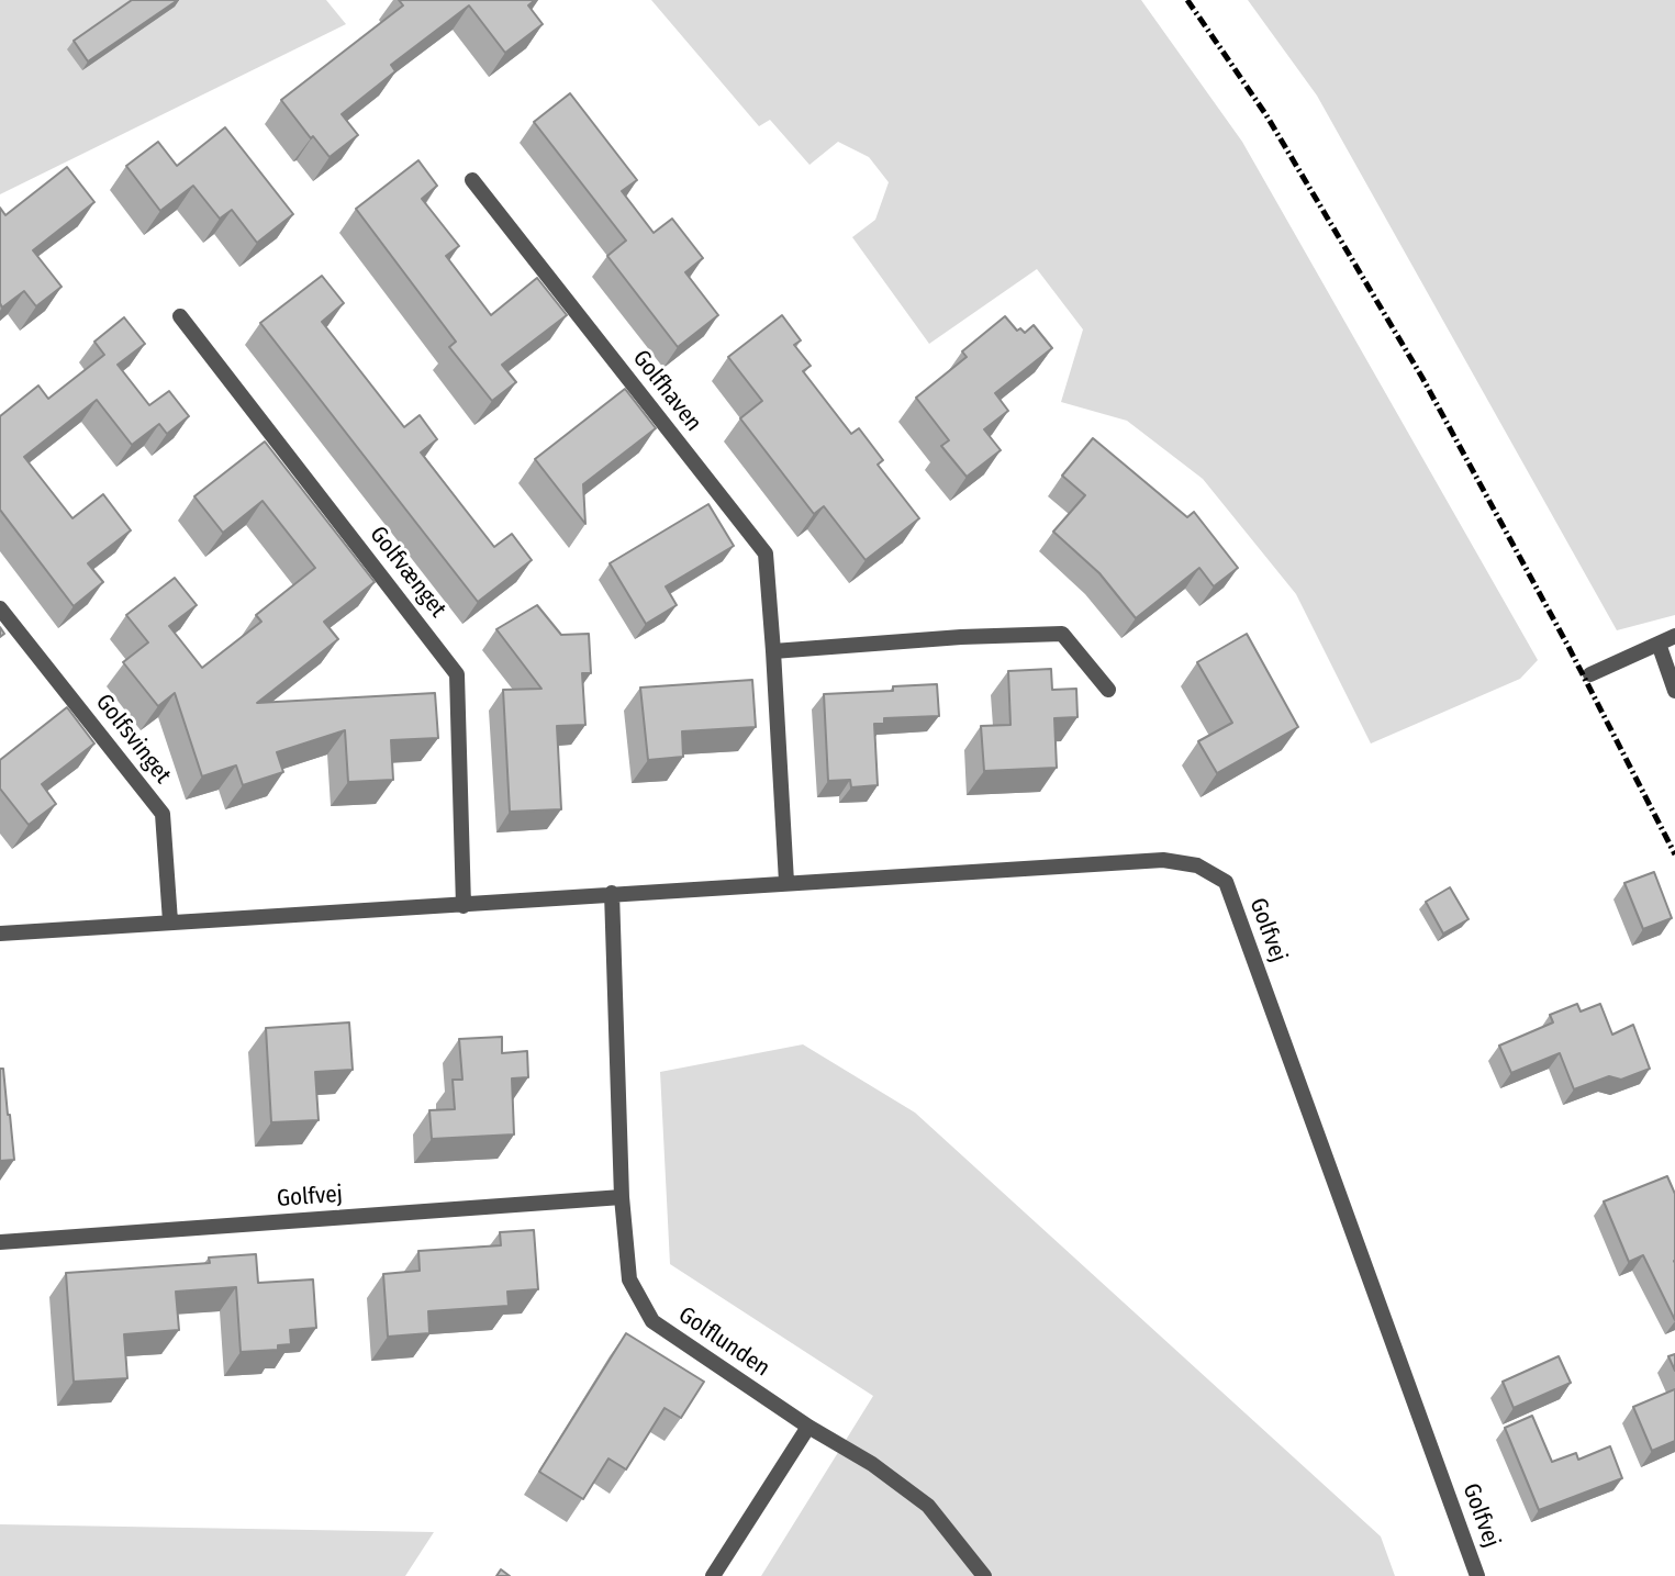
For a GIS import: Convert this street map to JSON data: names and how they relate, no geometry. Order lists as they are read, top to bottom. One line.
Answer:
{"streets":{"street":["Golfhaven","Golfvænget","Golfsvinget","Golfvej","Golflunden"]},"crossings":[["Golfhaven","Golfvej"],["Golfvænget","Golfvej"],["Golfsvinget","Golfvej"],["Golfvej","Golflunden"]]}
